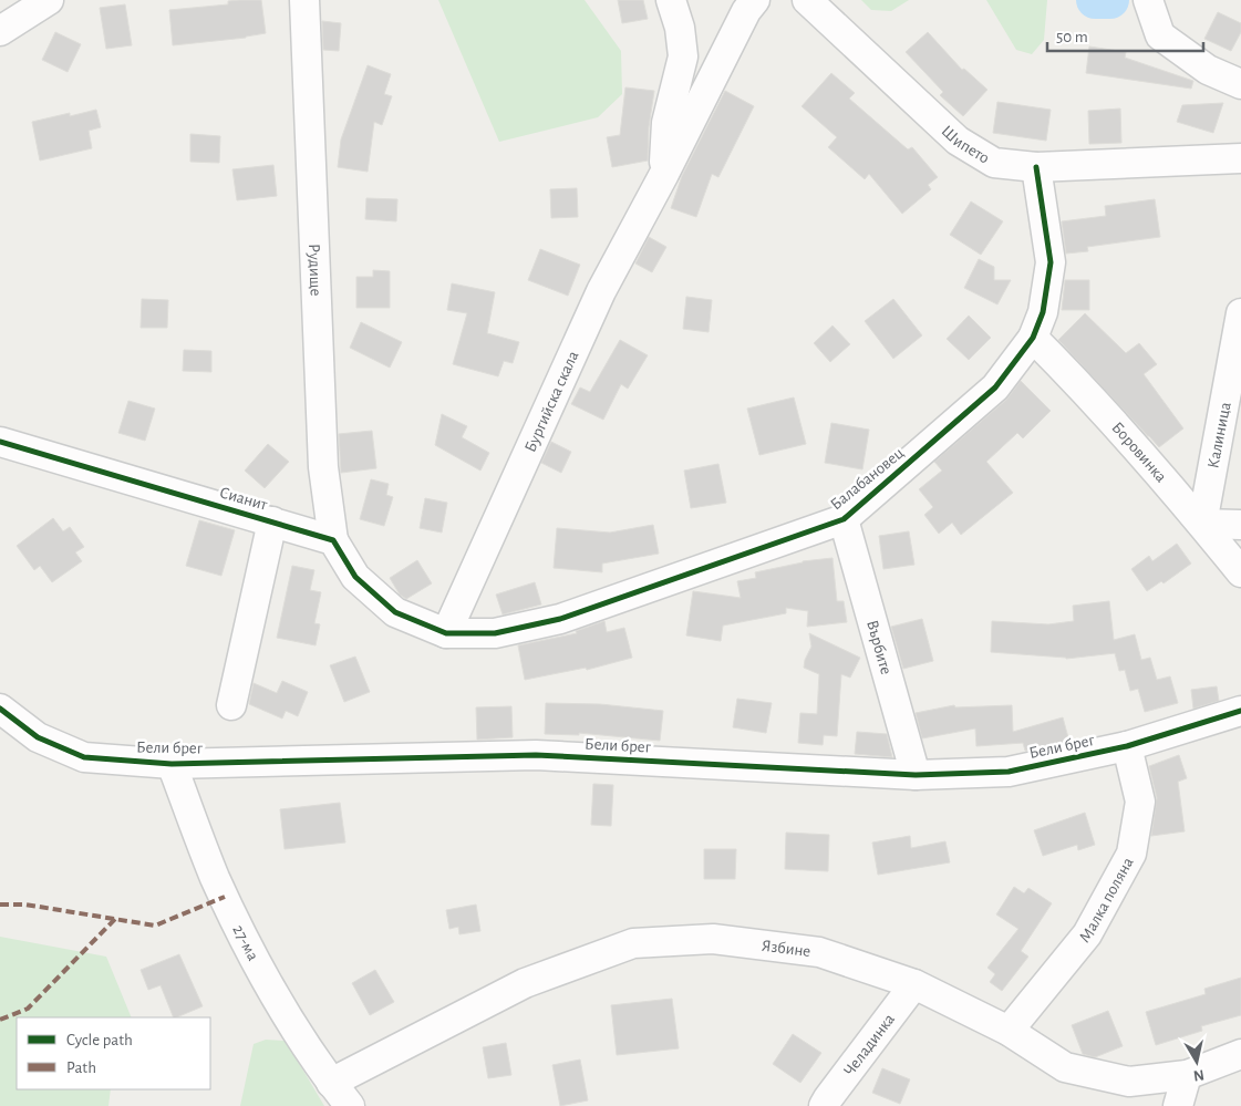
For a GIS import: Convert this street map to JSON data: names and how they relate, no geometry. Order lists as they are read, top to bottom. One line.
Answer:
{"streets":{"street":["Шипето","Рудище","Бургийска скала","Калиница","Боровинка","Балабановец","Сианит","Върбите","Бели брег","Малка поляна","27-ма","Язбине","Челадинка"]},"crossings":[["Шипето","Балабановец"],["Рудище","Сианит"],["Бургийска скала","Балабановец"],["Калиница","Боровинка"],["Боровинка","Балабановец"],["Балабановец","Върбите"],["Върбите","Бели брег"],["Бели брег","Малка поляна"],["Бели брег","27-ма"],["Малка поляна","Язбине"],["27-ма","Язбине"],["Язбине","Челадинка"]],"legend":["Cycle path","Path"],"scale_bar":"50 m","north":"bottom"}
